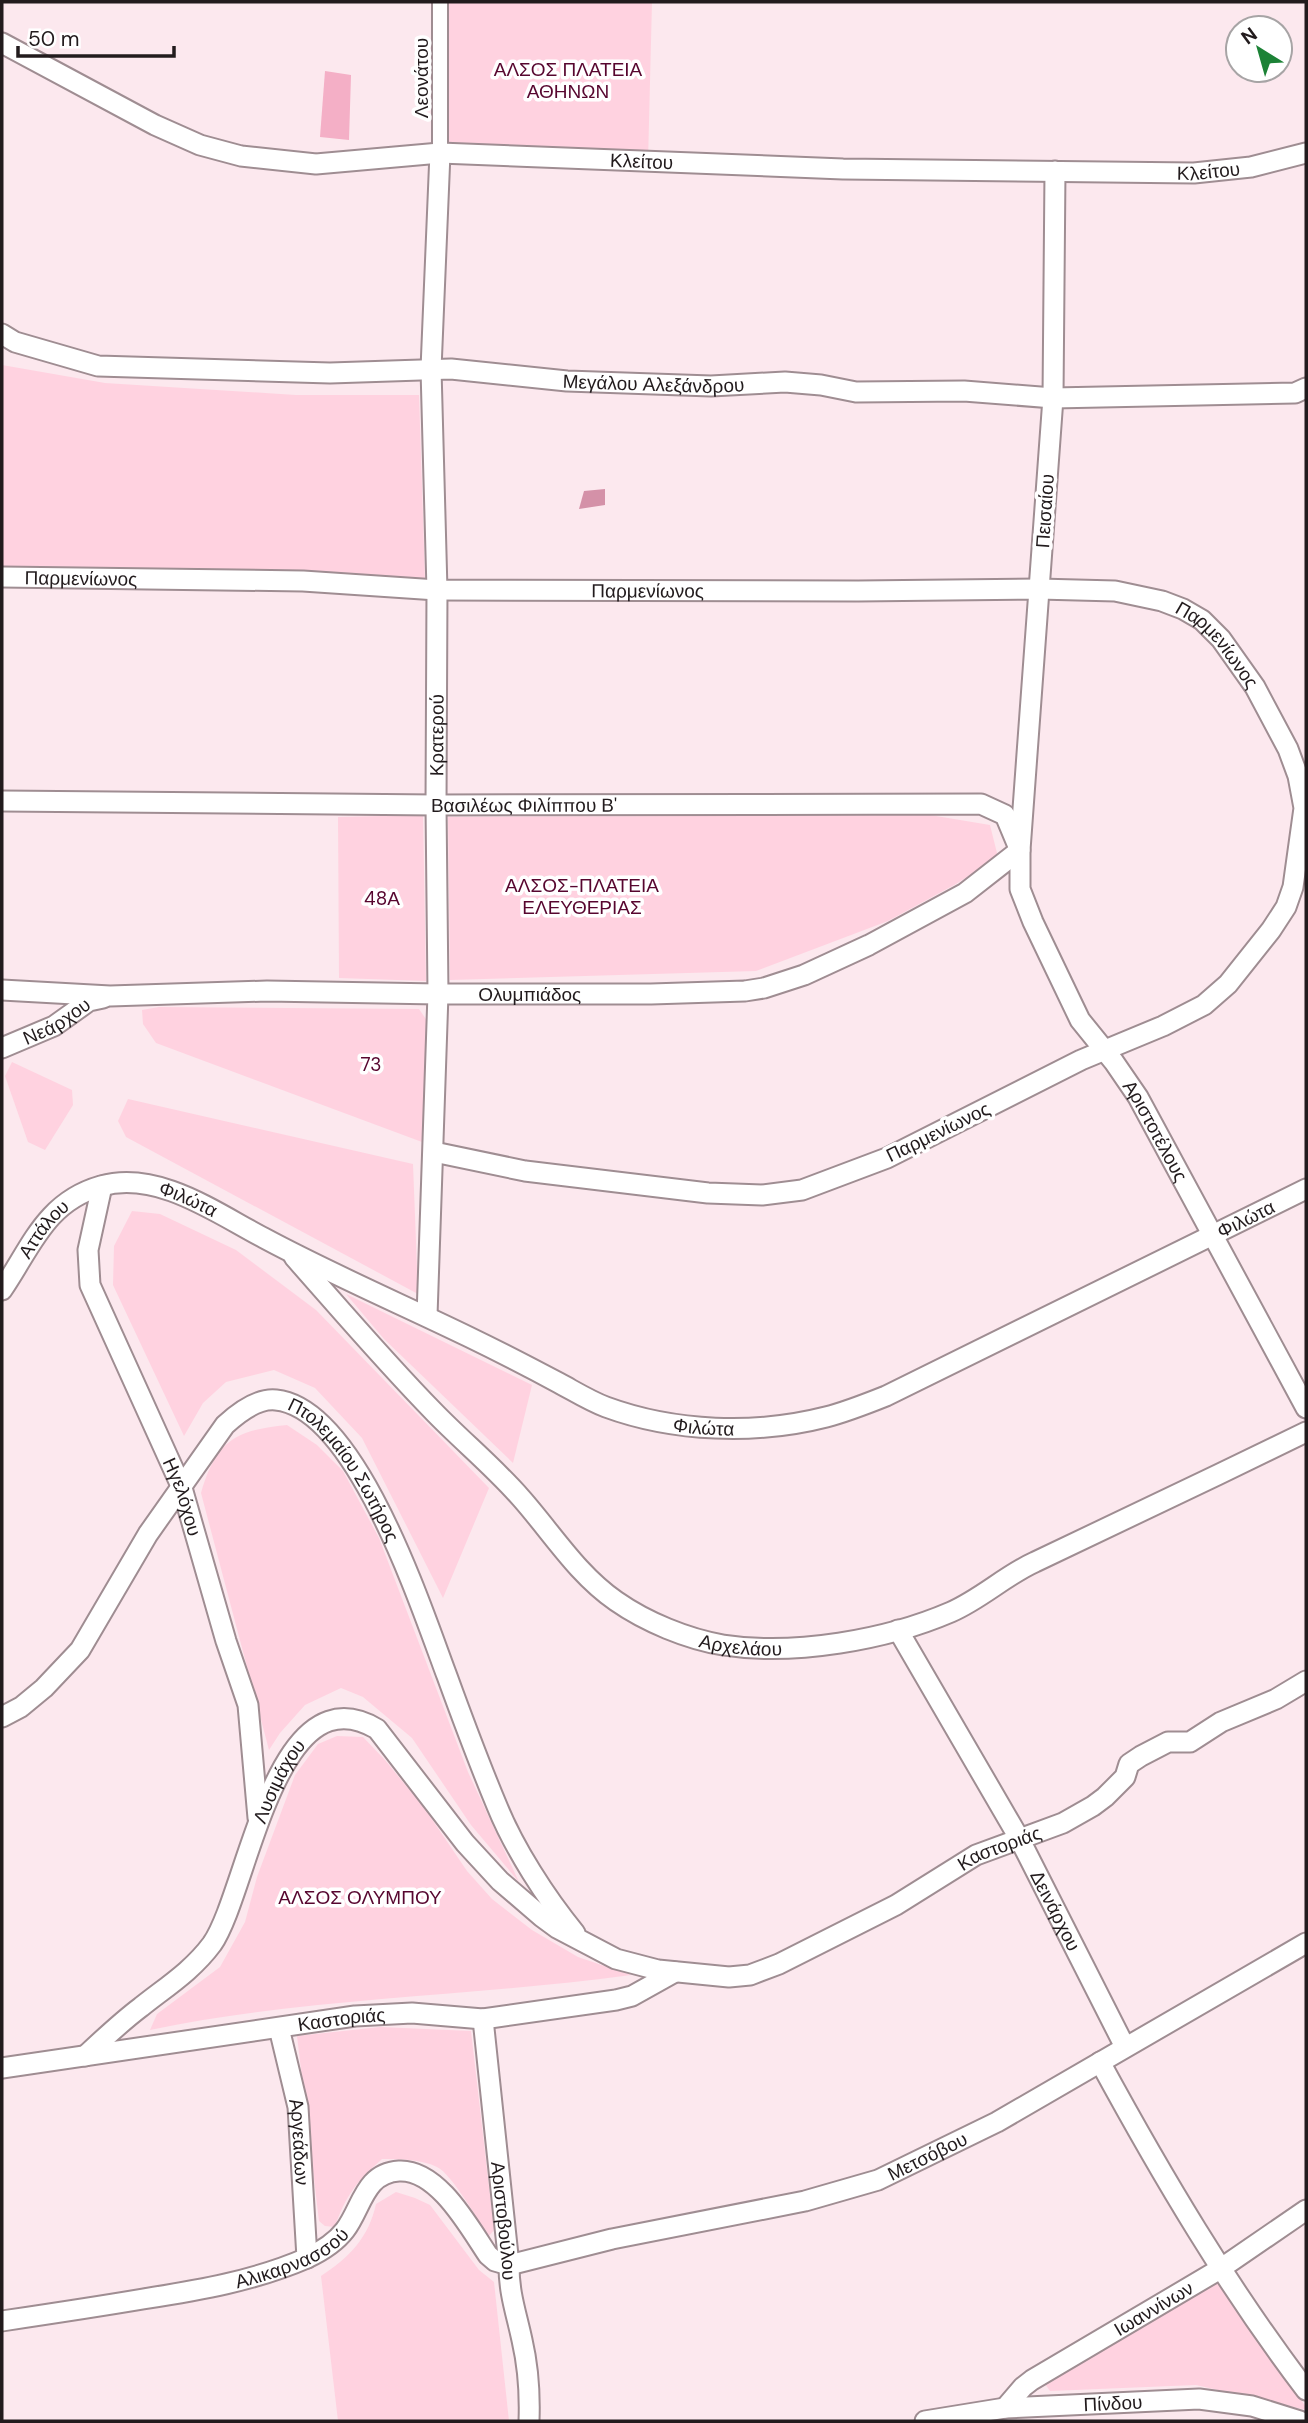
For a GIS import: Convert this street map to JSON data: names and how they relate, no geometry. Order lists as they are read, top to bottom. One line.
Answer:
{"streets":{"street":["Λεονάτου","Κλείτου","Μεγάλου Αλεξάνδρου","Πεισαίου","Παρμενίωνος","Κρατερού","Βασιλέως Φιλίππου Β'","Ολυμπιάδος","Νεάρχου","Αριστοτέλους","Φιλώτα","Αττάλου","Πτολεμαίου Σωτήρος","Ηγελόχου","Αρχελάου","Λυσιμάχου","Καστοριάς","Δεινάρχου","Αργεάδων","Μετσόβου","Αριστοβούλου","Αλικαρνασσού","Ιωαννίνων","Πίνδου"]},"crossings":[["Λεονάτου","Κλείτου"],["Λεονάτου","Κρατερού"],["Κλείτου","Πεισαίου"],["Κλείτου","Κρατερού"],["Μεγάλου Αλεξάνδρου","Πεισαίου"],["Μεγάλου Αλεξάνδρου","Κρατερού"],["Πεισαίου","Παρμενίωνος"],["Πεισαίου","Βασιλέως Φιλίππου Β'"],["Πεισαίου","Ολυμπιάδος"],["Πεισαίου","Αριστοτέλους"],["Παρμενίωνος","Κρατερού"],["Παρμενίωνος","Αριστοτέλους"],["Κρατερού","Βασιλέως Φιλίππου Β'"],["Κρατερού","Ολυμπιάδος"],["Κρατερού","Φιλώτα"],["Βασιλέως Φιλίππου Β'","Ολυμπιάδος"],["Βασιλέως Φιλίππου Β'","Αριστοτέλους"],["Ολυμπιάδος","Νεάρχου"],["Ολυμπιάδος","Αριστοτέλους"],["Αριστοτέλους","Φιλώτα"],["Φιλώτα","Αττάλου"],["Φιλώτα","Ηγελόχου"],["Φιλώτα","Αρχελάου"],["Αττάλου","Ηγελόχου"],["Πτολεμαίου Σωτήρος","Ηγελόχου"],["Πτολεμαίου Σωτήρος","Λυσιμάχου"],["Πτολεμαίου Σωτήρος","Καστοριάς"],["Ηγελόχου","Λυσιμάχου"],["Αρχελάου","Δεινάρχου"],["Λυσιμάχου","Καστοριάς"],["Καστοριάς","Δεινάρχου"],["Καστοριάς","Αργεάδων"],["Καστοριάς","Αριστοβούλου"],["Δεινάρχου","Μετσόβου"],["Αργεάδων","Αλικαρνασσού"],["Μετσόβου","Αριστοβούλου"],["Μετσόβου","Αλικαρνασσού"],["Αριστοβούλου","Αλικαρνασσού"],["Ιωαννίνων","Πίνδου"]],"parks":["ΑΛΣΟΣ ΠΛΑΤΕΙΑ ΑΘΗΝΩΝ","ΑΛΣΟΣ-ΠΛΑΤΕΙΑ ΕΛΕΥΘΕΡΙΑΣ","48Α","73","ΑΛΣΟΣ ΟΛΥΜΠΟΥ"],"scale_bar":"50 m","north":"top left"}
